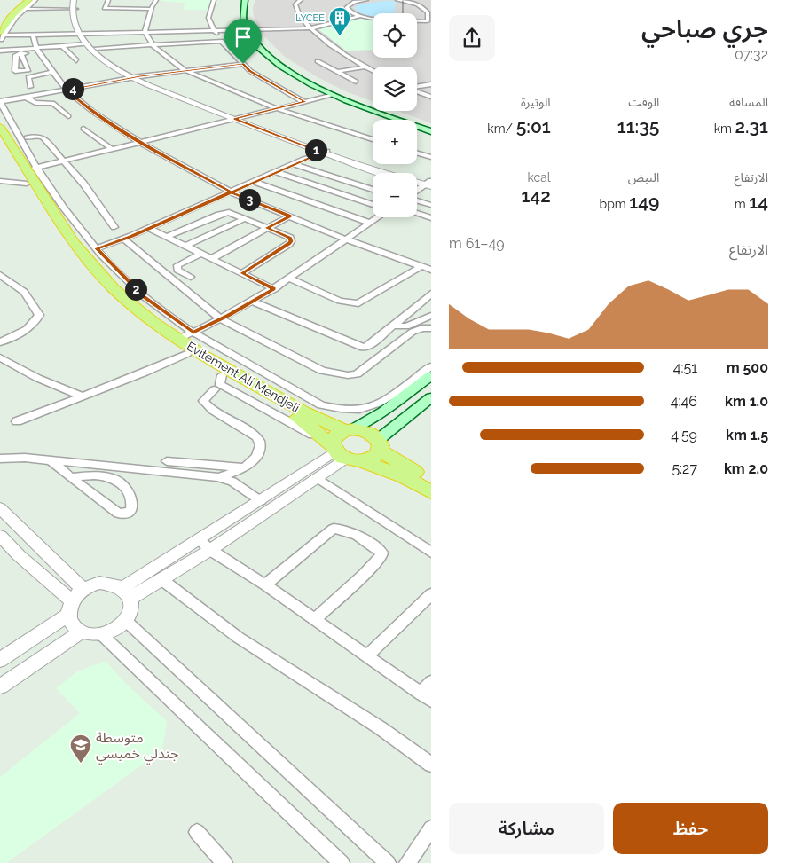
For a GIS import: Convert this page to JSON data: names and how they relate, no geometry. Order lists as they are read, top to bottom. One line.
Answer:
{"streets":{"highway":["Evitement Ali Mendjeli"]},"places":{"building":["LYCEE"],"school or university":["متوسطة جندلي خميسي"]},"page":{"heading":["جري صباحي","07:32"],"map_buttons":["+","−"],"stats":[["المسافة","2.31 km"],["الوقت","11:35"],["الوتيرة","5:01 /km"],["الارتفاع","14 m"],["النبض","149 bpm"],["kcal","142"]],"pins":["4","1","3","2"],"chart":["الارتفاع","49–61 m"],"list":[{"name":"500 m","note":"4:51"},{"name":"1.0 km","note":"4:46"},{"name":"1.5 km","note":"4:59"},{"name":"2.0 km","note":"5:27"}],"buttons":["حفظ","مشاركة"]}}
